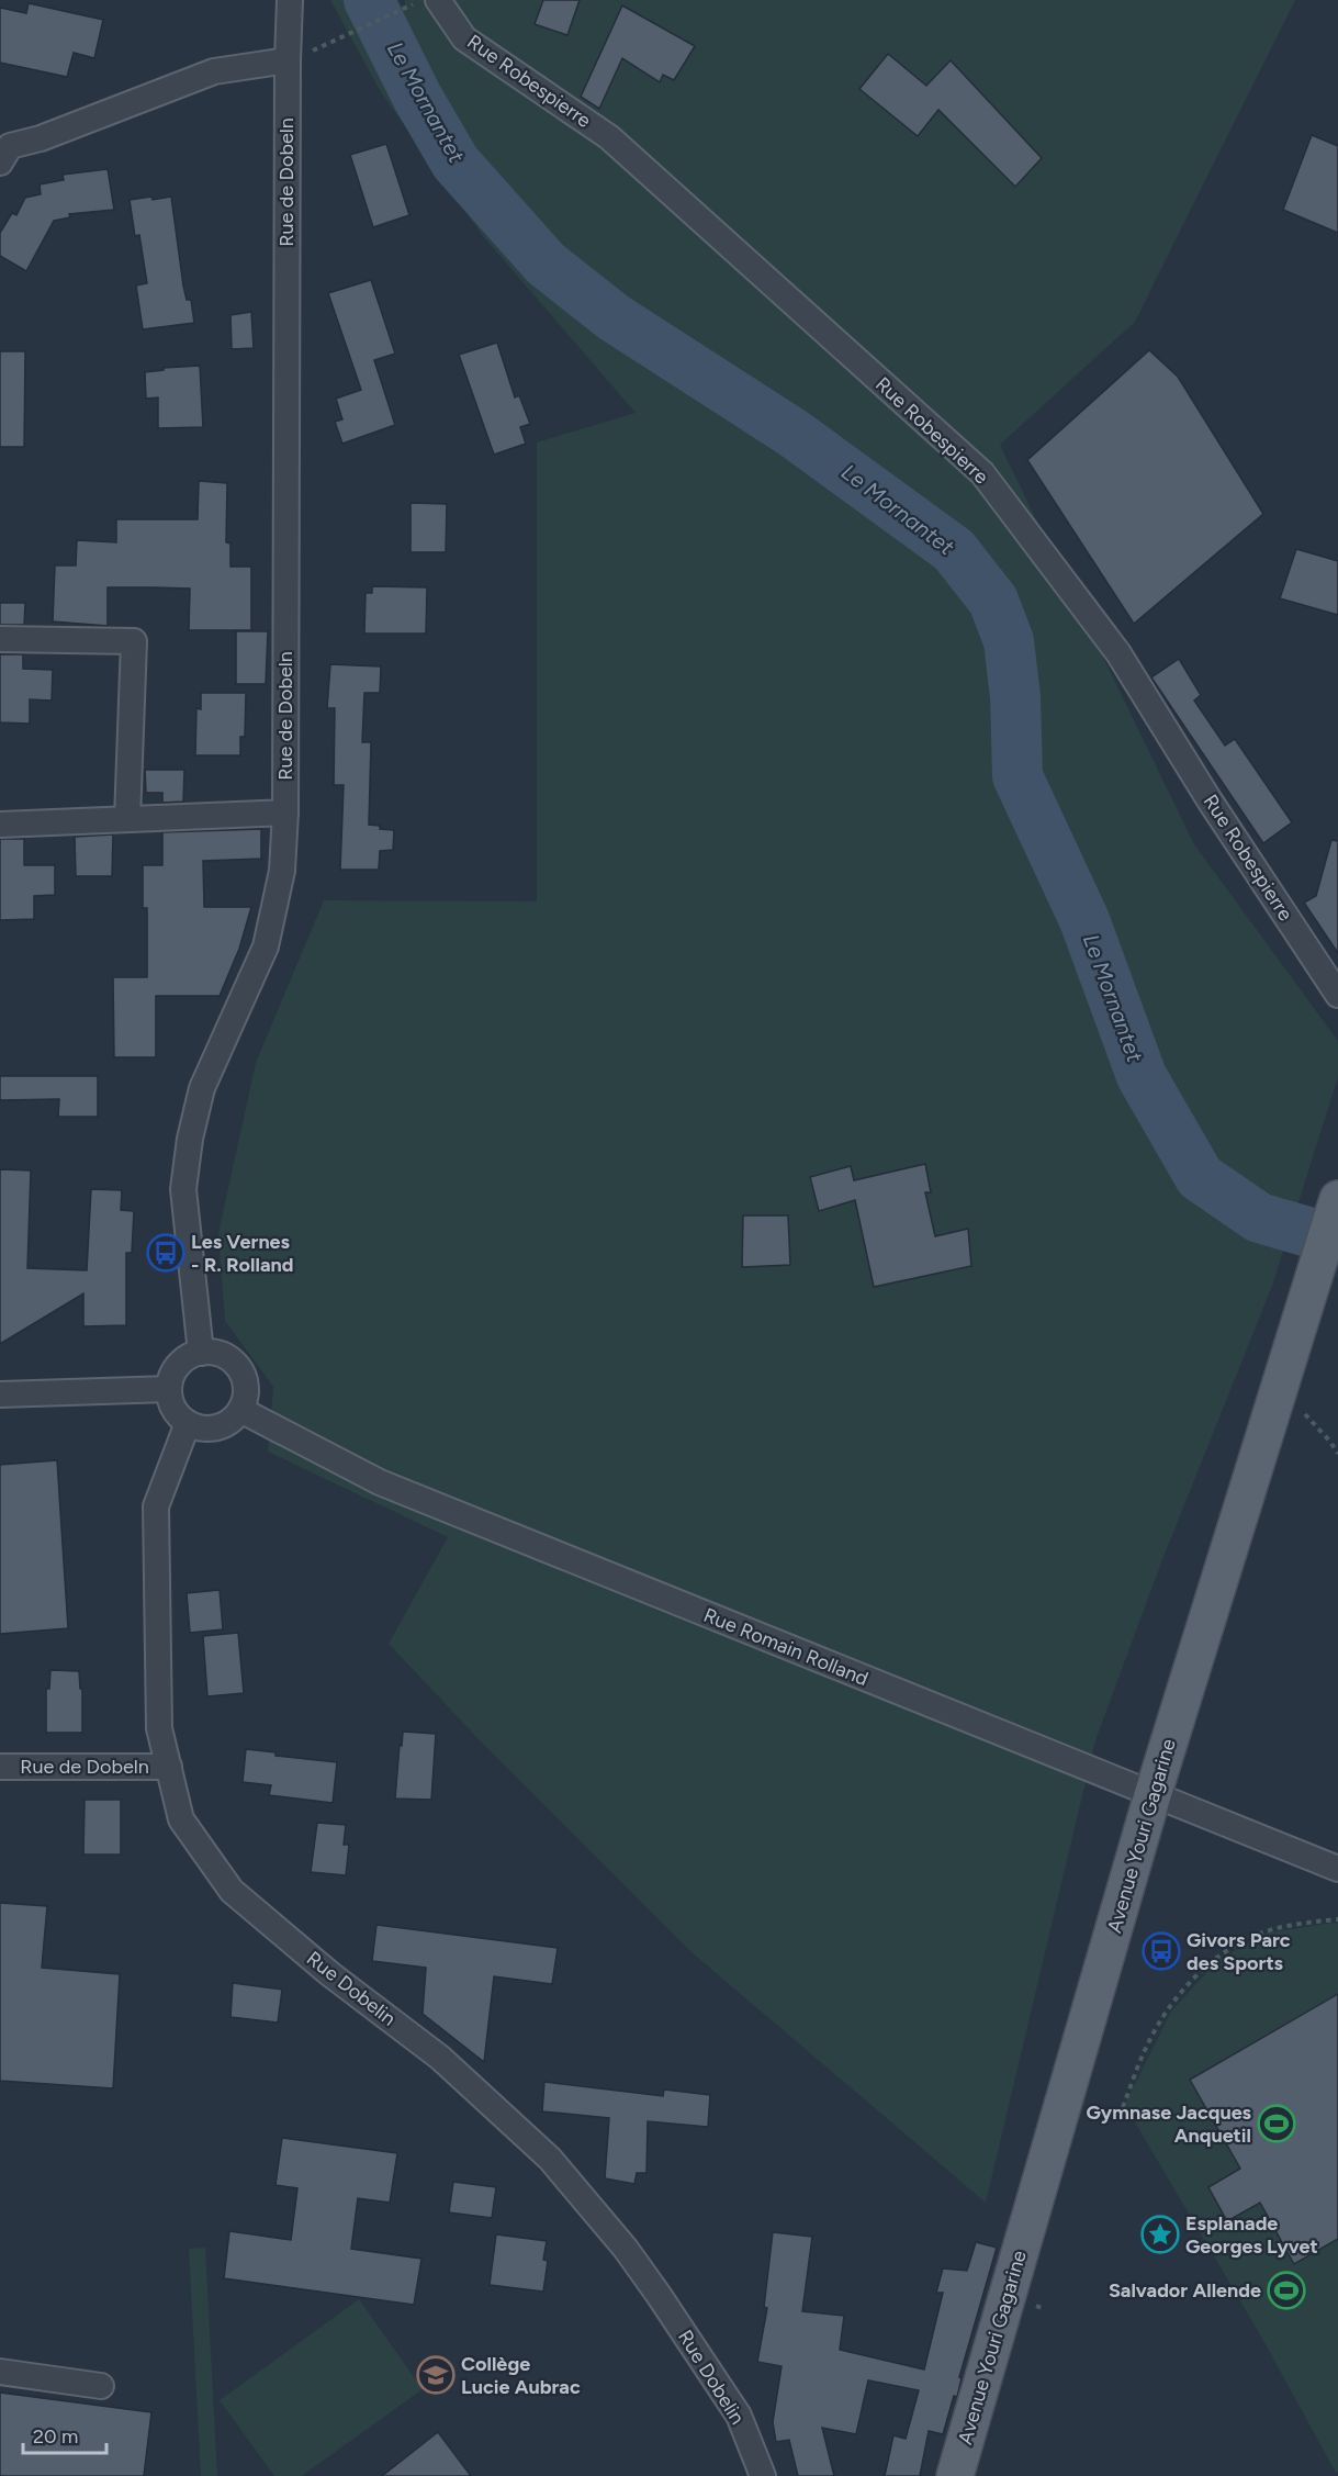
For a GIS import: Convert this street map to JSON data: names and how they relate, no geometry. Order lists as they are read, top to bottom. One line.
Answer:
{"streets":{"main road":["Avenue Youri Gagarine"],"street":["Rue Robespierre","Rue de Dobeln","Rue Romain Rolland","Rue Dobelin"]},"crossings":[["Rue de Dobeln","Rue Romain Rolland"],["Rue de Dobeln","Rue Dobelin"],["Rue Romain Rolland","Avenue Youri Gagarine"],["Rue Romain Rolland","Rue Dobelin"]],"water":["Le Mornantet"],"places":{"bus stop":["Les Vernes - R. Rolland","Givors Parc des Sports"],"sports":["Gymnase Jacques Anquetil","Salvador Allende"],"place":["Esplanade Georges Lyvet"],"school or university":["Collège Lucie Aubrac"]},"scale_bar":"20 m"}
